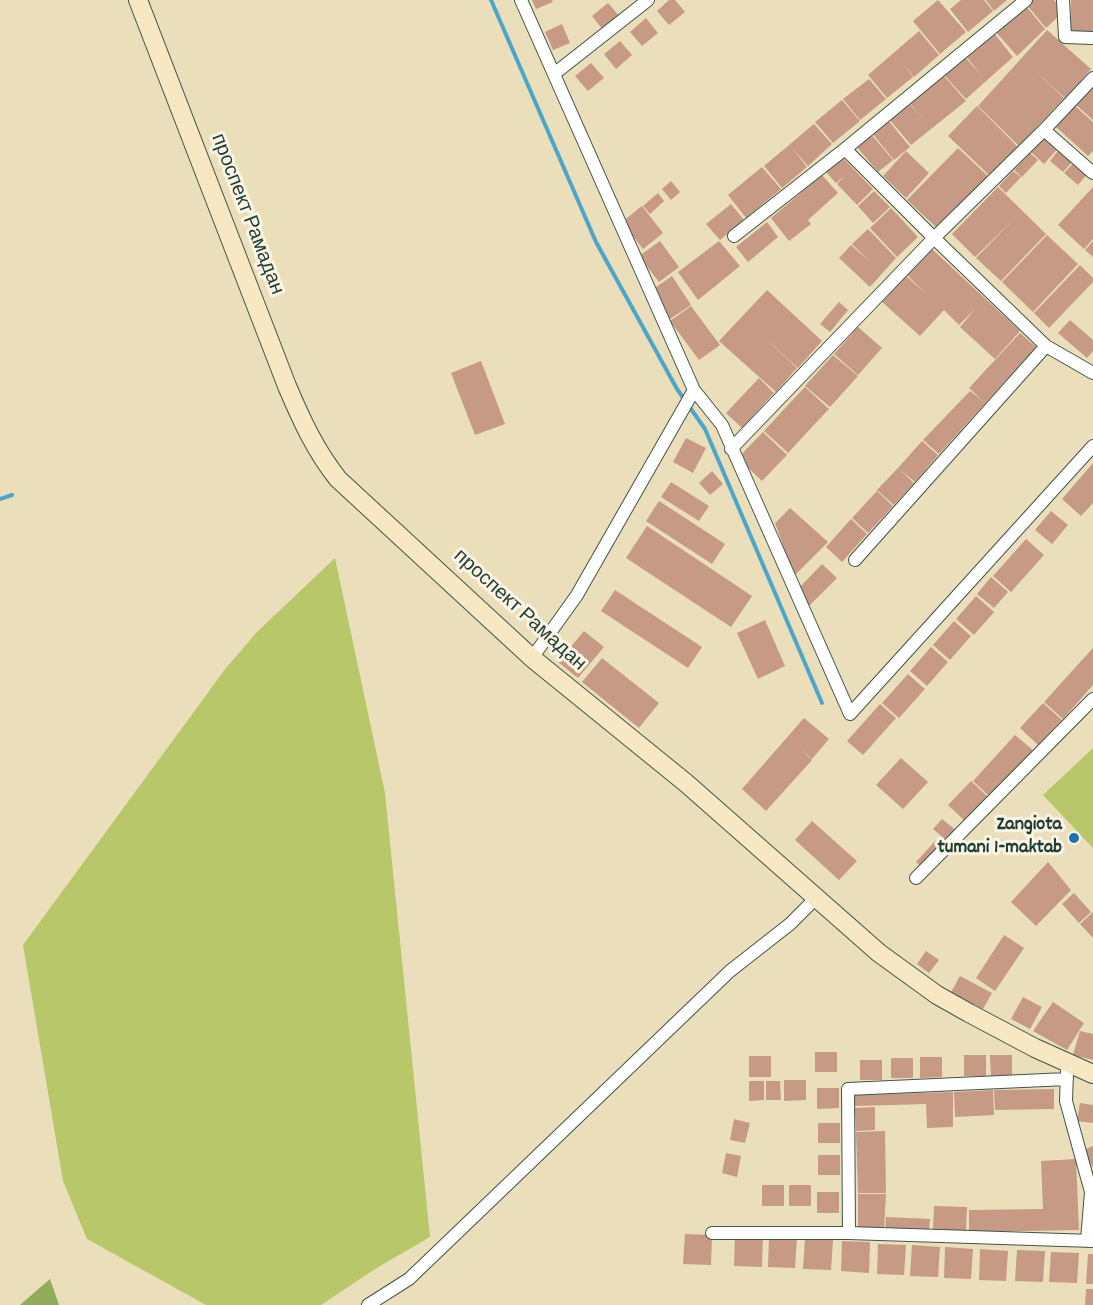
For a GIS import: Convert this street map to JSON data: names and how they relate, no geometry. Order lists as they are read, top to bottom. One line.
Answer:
{"streets":{"main road":["проспект Рамадан"]},"places":["Zangiota tumani 1-maktab"]}
